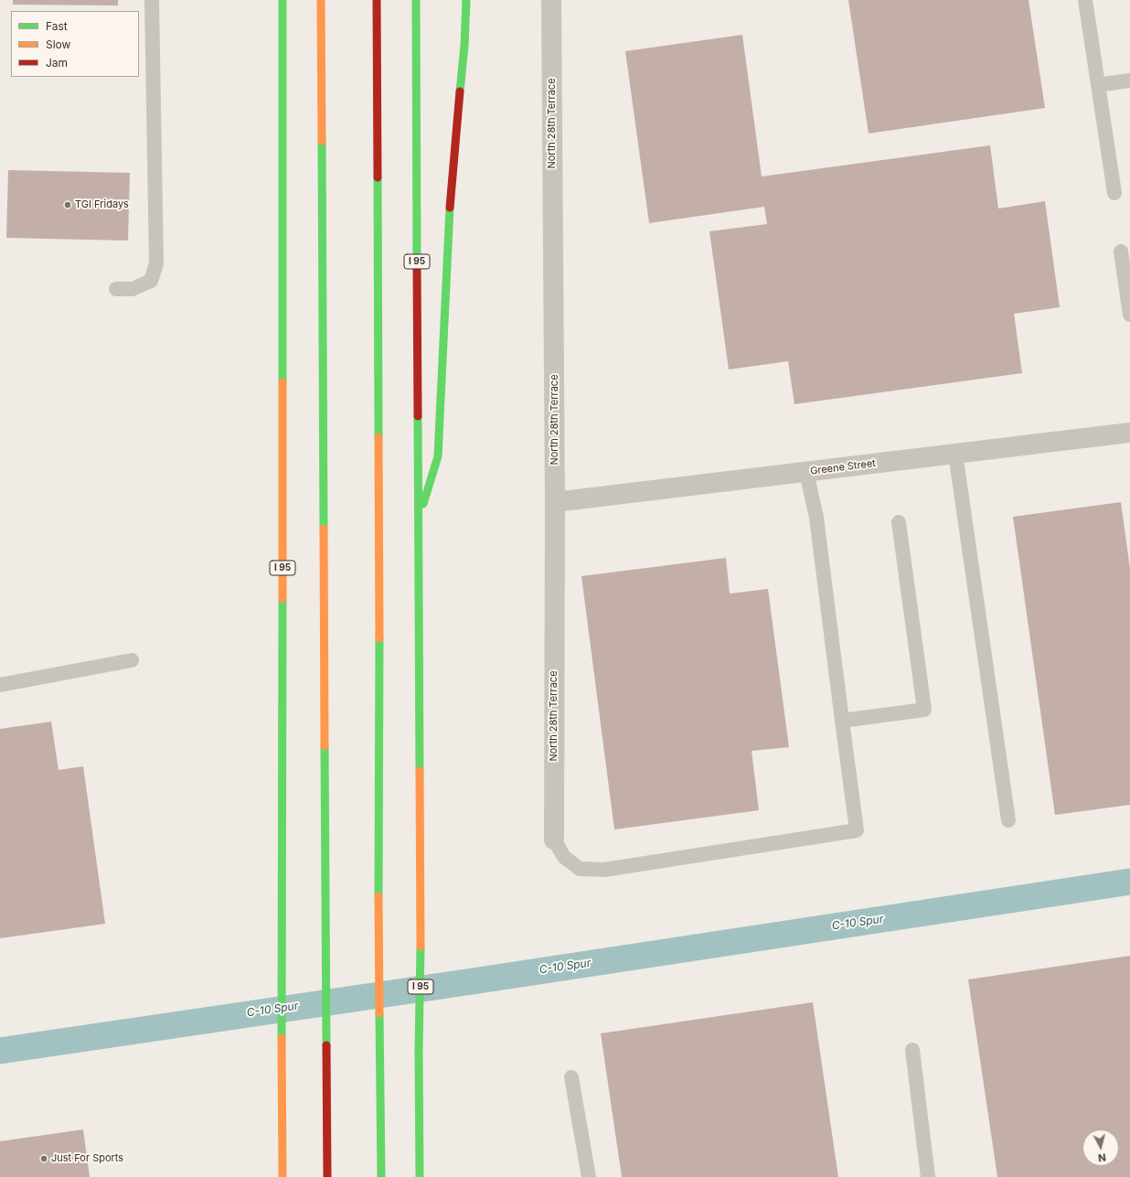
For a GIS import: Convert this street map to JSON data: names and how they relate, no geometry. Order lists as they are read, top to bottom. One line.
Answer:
{"streets":{"highway":["I 95"],"street":["North 28th Terrace","Greene Street"]},"crossings":[["North 28th Terrace","Greene Street"]],"water":["C-10 Spur"],"places":["TGI Fridays","Just For Sports"],"legend":["Fast","Slow","Jam"],"north":"bottom"}
